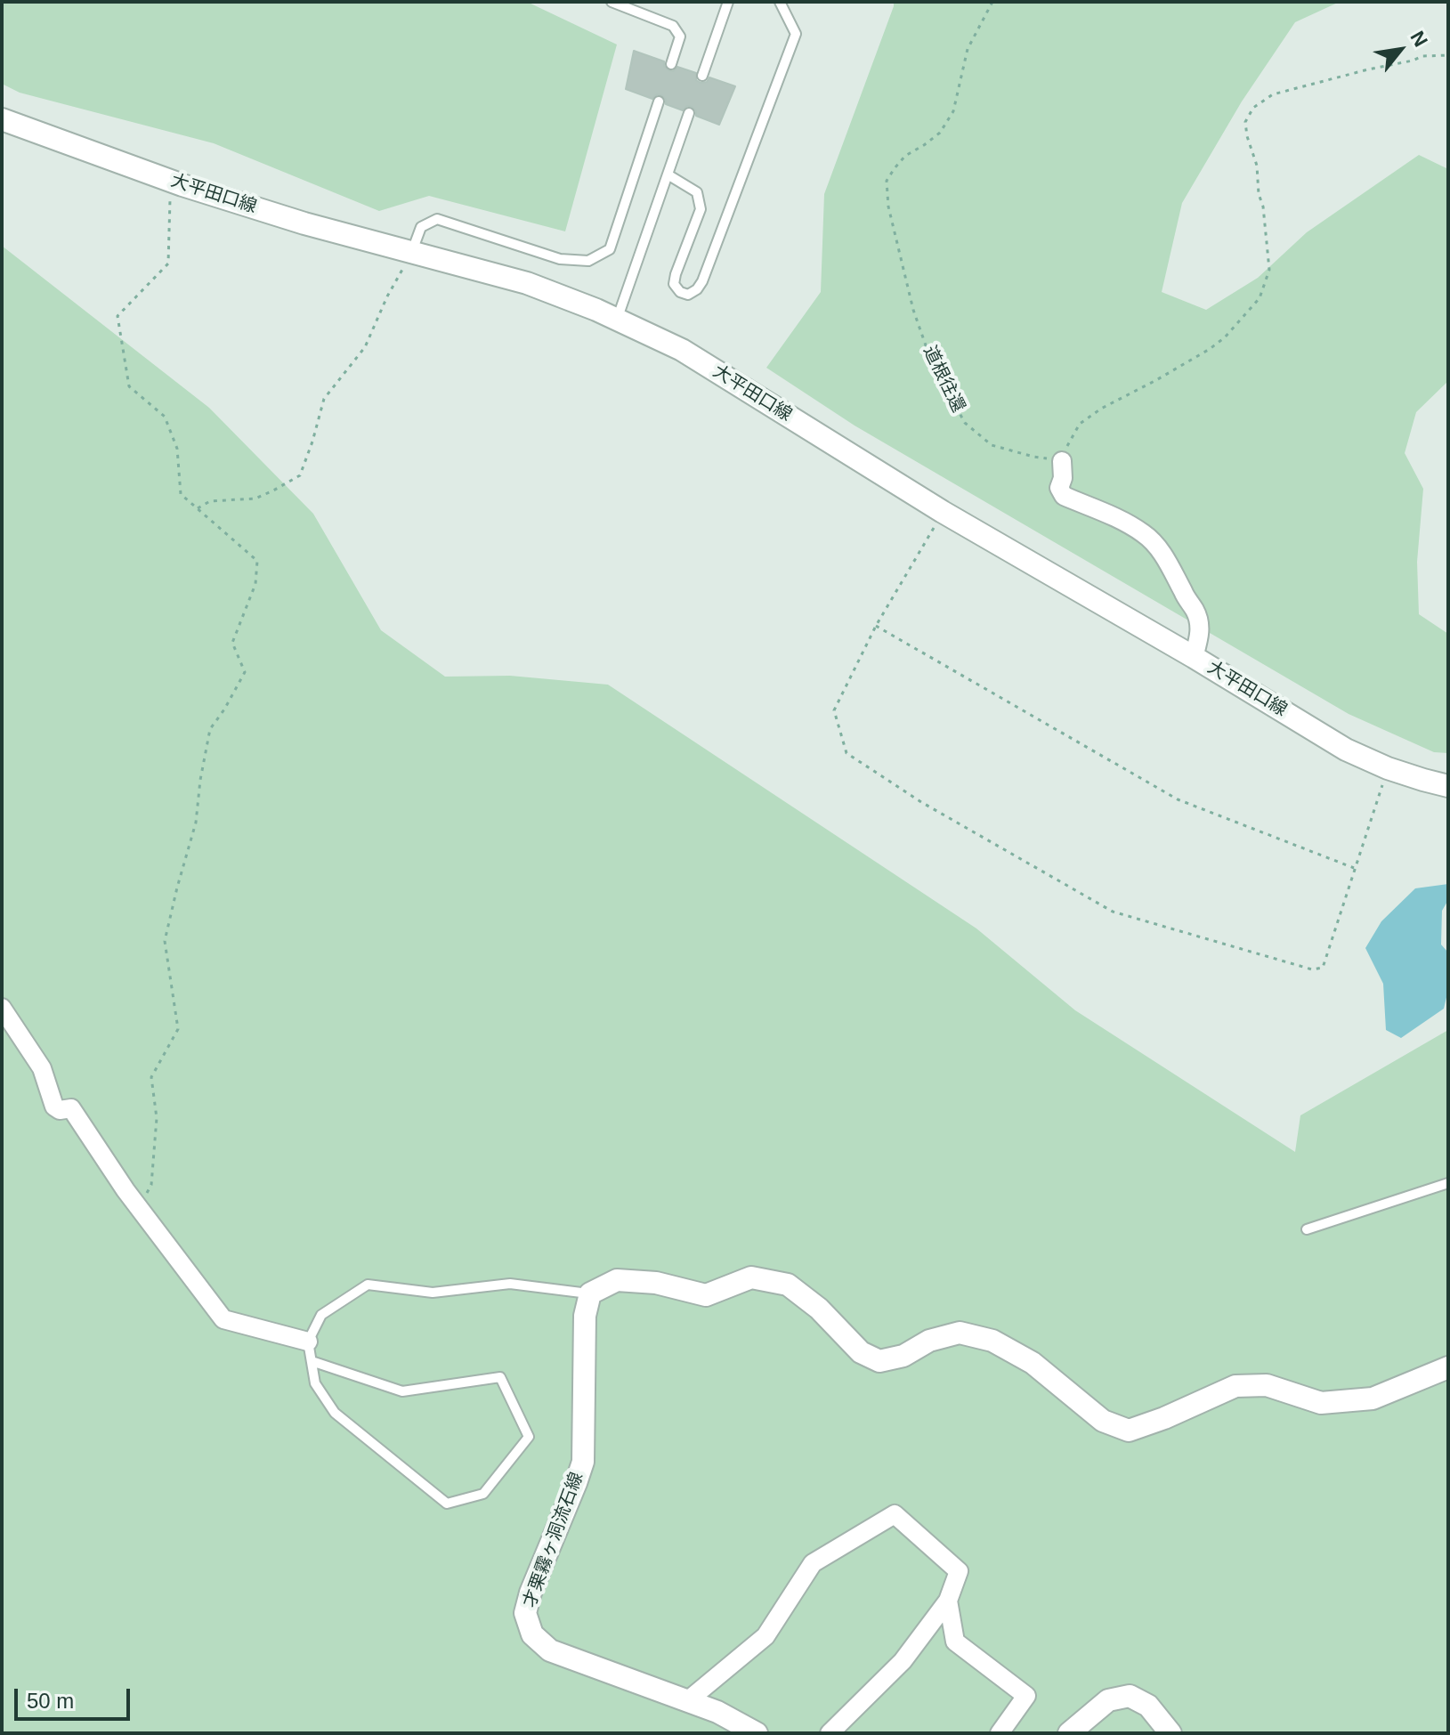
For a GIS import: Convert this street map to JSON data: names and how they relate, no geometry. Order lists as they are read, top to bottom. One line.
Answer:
{"streets":{"street":["大平田口線","才栗霧ヶ洞流石線"],"path":["道根往還"]},"scale_bar":"50 m","north":"top right"}
